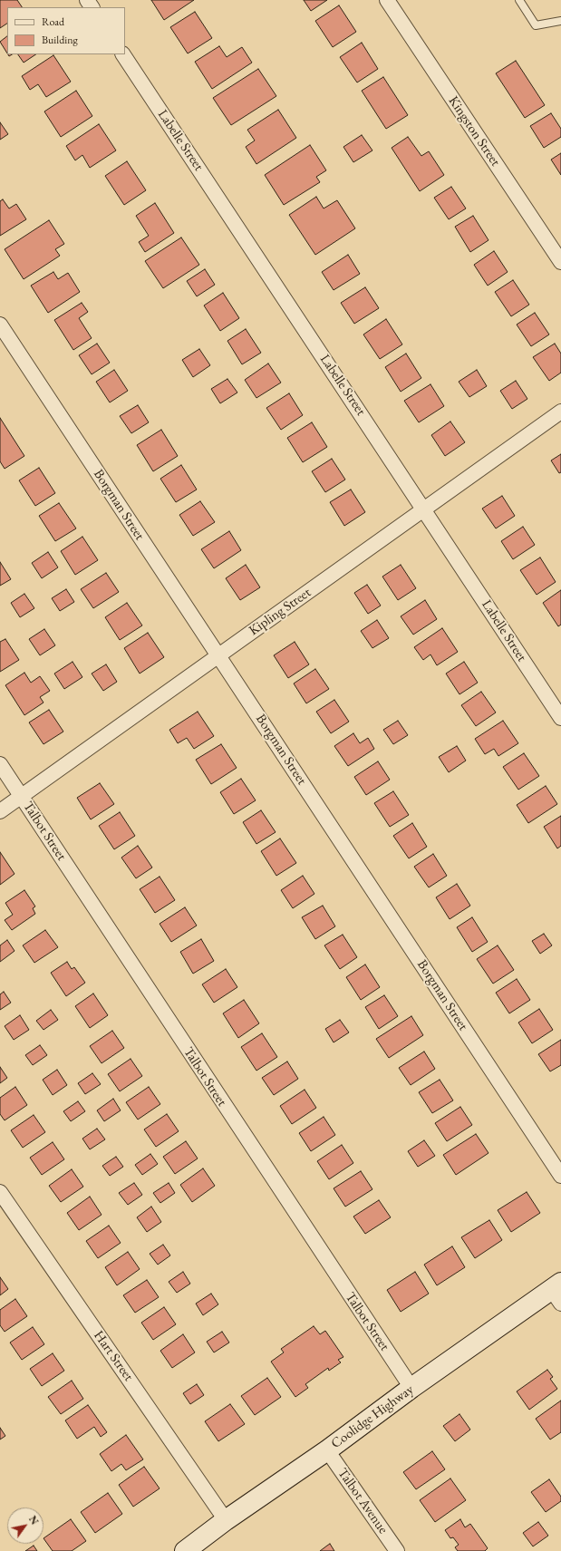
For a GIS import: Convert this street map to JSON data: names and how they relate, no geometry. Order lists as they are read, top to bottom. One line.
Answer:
{"streets":{"main road":["Coolidge Highway"],"street":["Kingston Street","Labelle Street","Borgman Street","Kipling Street","Talbot Street","Hart Street","Talbot Avenue"]},"crossings":[["Labelle Street","Kipling Street"],["Borgman Street","Kipling Street"],["Kipling Street","Talbot Street"],["Talbot Street","Coolidge Highway"],["Hart Street","Coolidge Highway"],["Coolidge Highway","Talbot Avenue"]],"legend":["Road","Building"],"north":"top right"}
